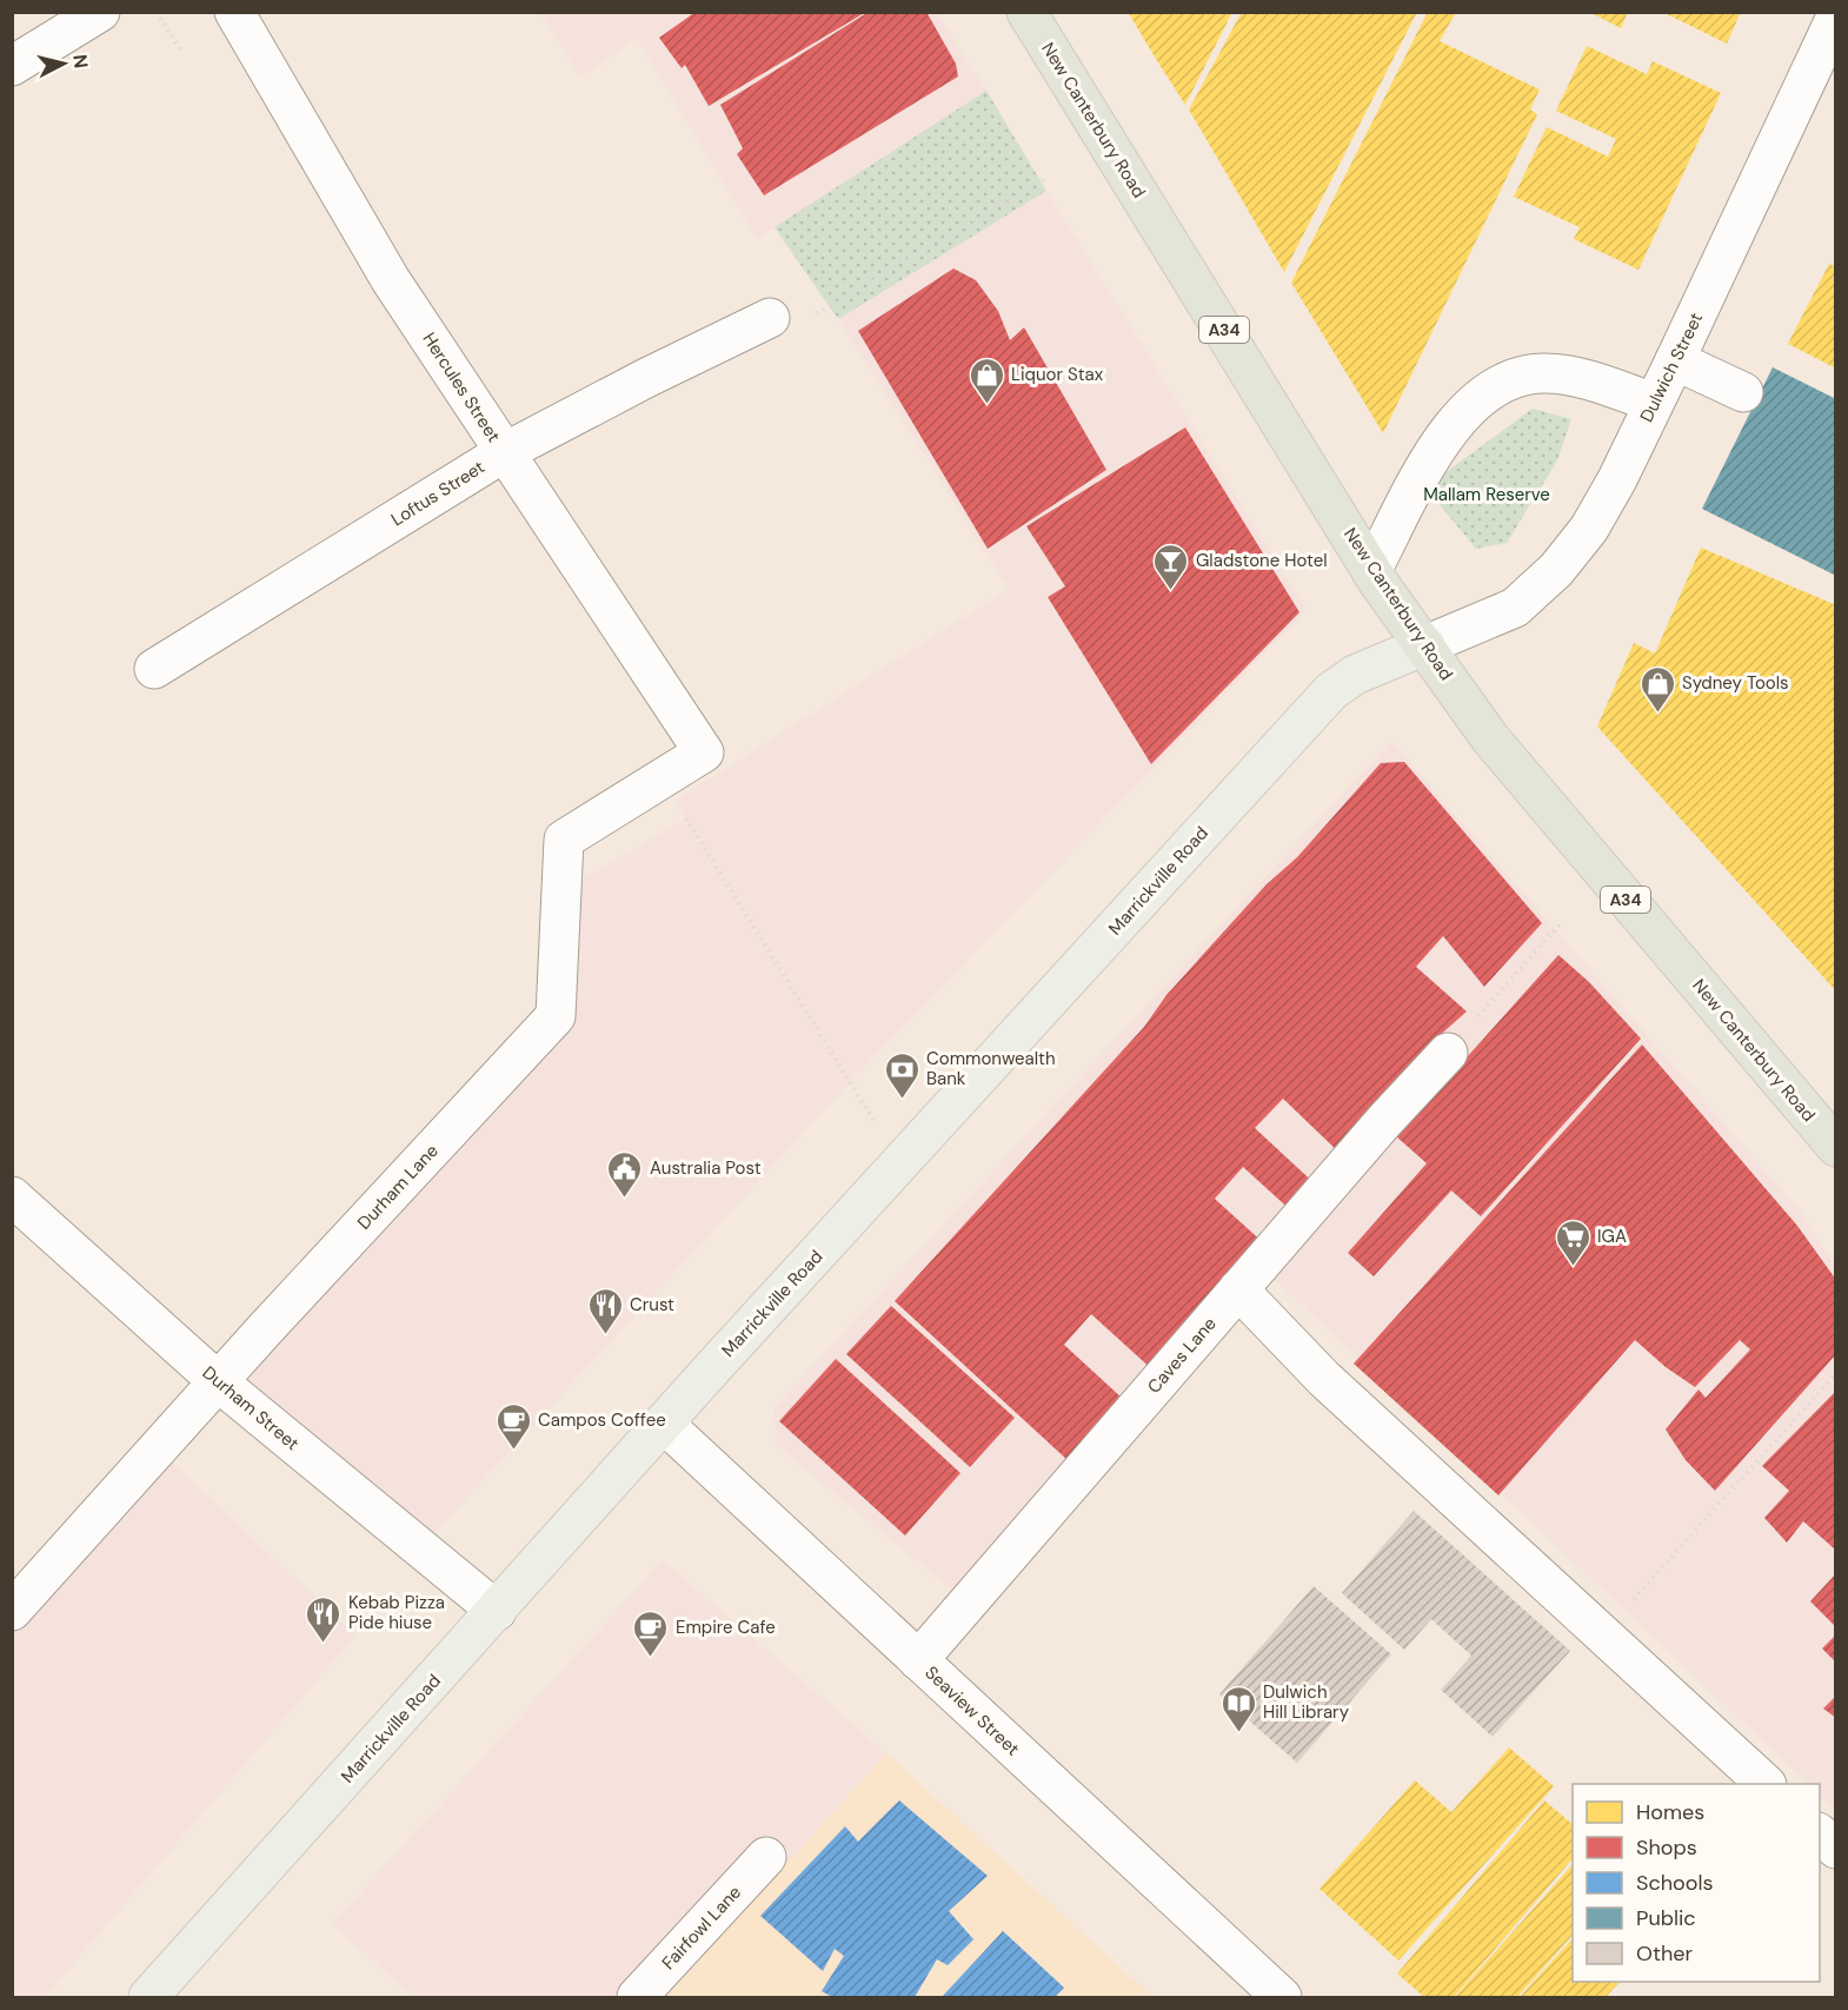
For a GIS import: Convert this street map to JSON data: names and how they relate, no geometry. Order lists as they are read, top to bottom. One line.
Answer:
{"streets":{"highway":["New Canterbury Road","A34"],"main road":["Marrickville Road"],"street":["Dulwich Street","Hercules Street","Loftus Street","Durham Lane","Caves Lane","Durham Street","Seaview Street","Fairfowl Lane"]},"crossings":[["New Canterbury Road","Dulwich Street"],["New Canterbury Road","Marrickville Road"],["Dulwich Street","Marrickville Road"],["Hercules Street","Loftus Street"],["Hercules Street","Durham Lane"],["Marrickville Road","Durham Street"],["Marrickville Road","Seaview Street"],["Durham Lane","Durham Street"],["Caves Lane","Seaview Street"]],"parks":["Mallam Reserve"],"places":{"shop":["Liquor Stax","Sydney Tools"],"bar":["Gladstone Hotel"],"bank":["Commonwealth Bank"],"public building":["Australia Post"],"supermarket":["IGA"],"restaurant":["Crust","Kebab Pizza Pide hiuse"],"cafe":["Campos Coffee","Empire Cafe"],"library":["Dulwich Hill Library"]},"legend":["Homes","Shops","Schools","Public","Other"],"north":"right"}
